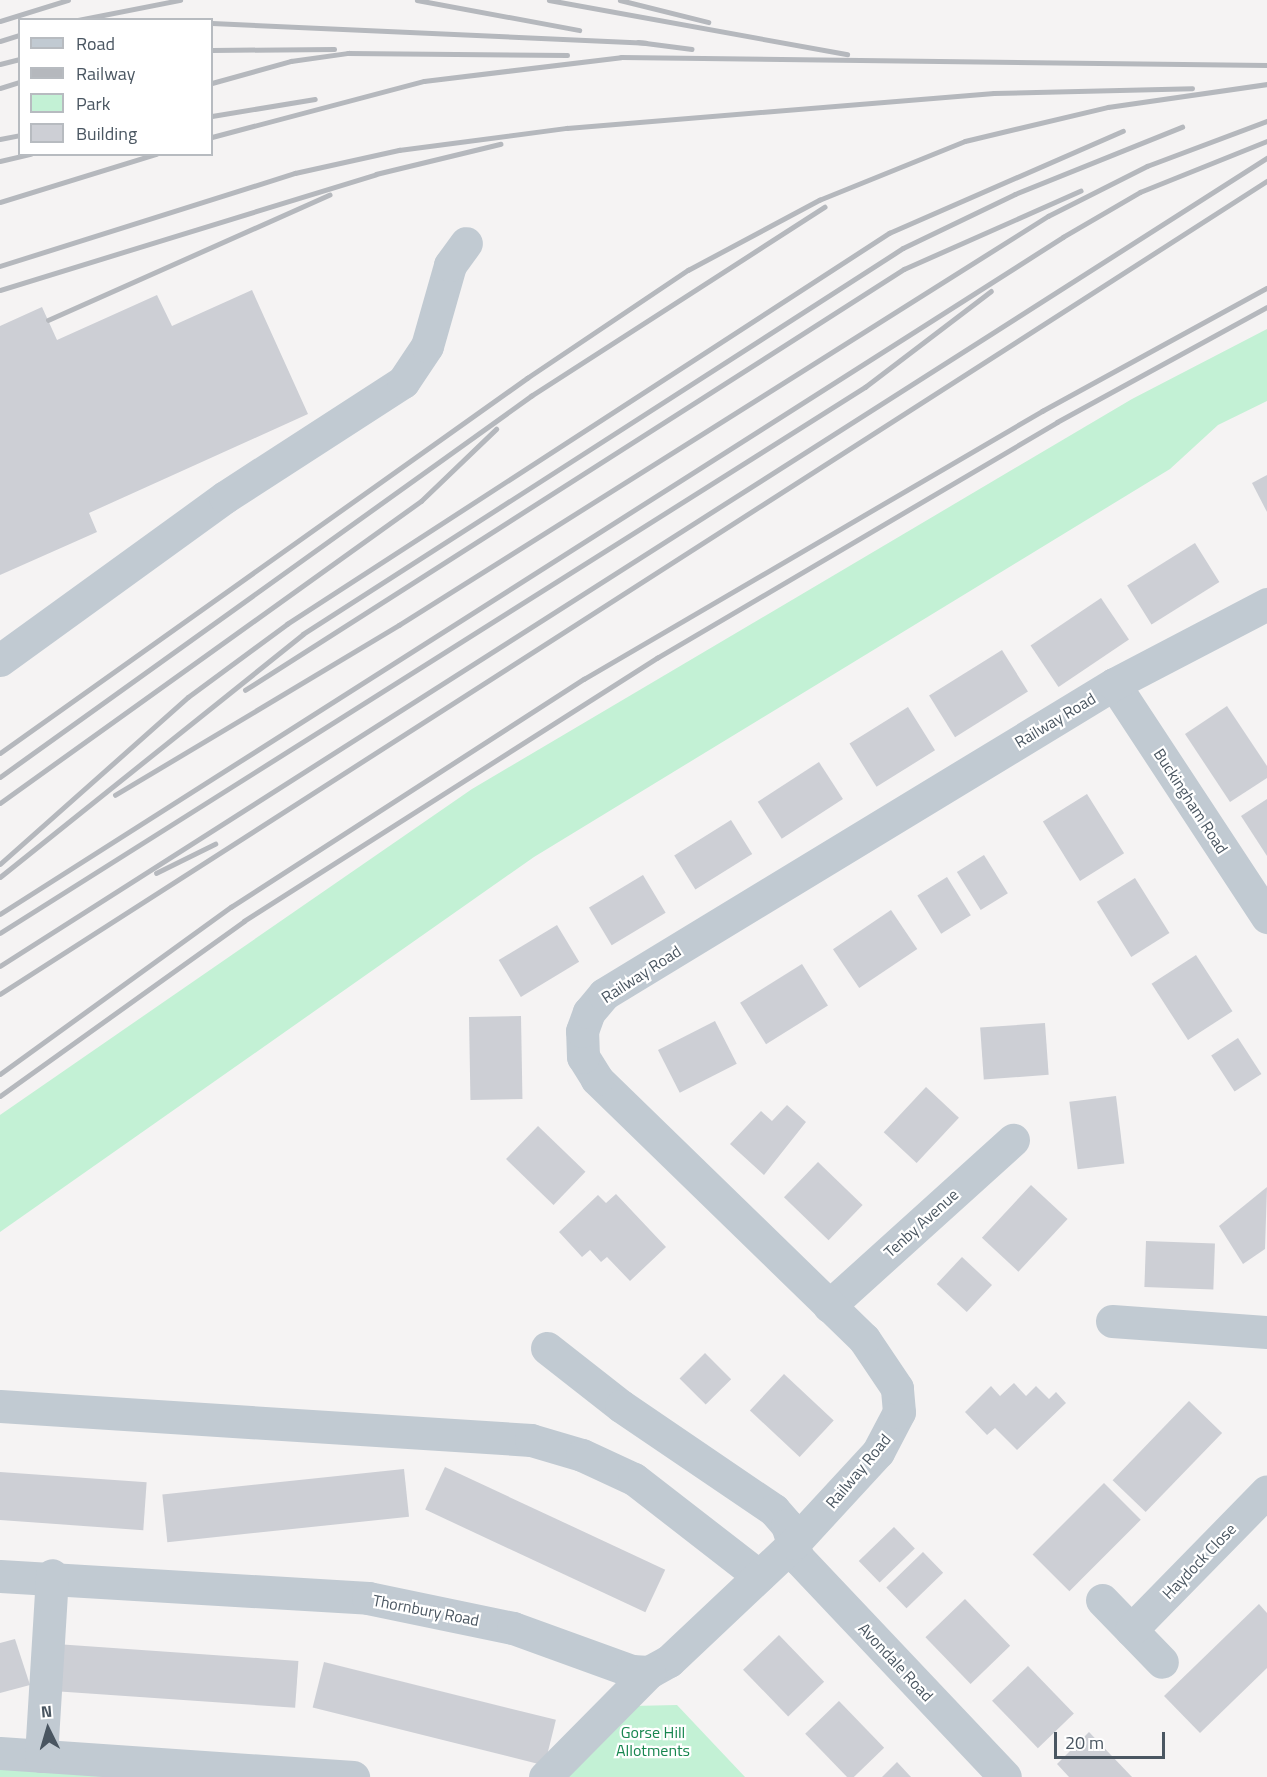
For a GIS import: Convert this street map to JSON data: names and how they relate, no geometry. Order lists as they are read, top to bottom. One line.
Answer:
{"streets":{"street":["Railway Road","Buckingham Road","Tenby Avenue","Haydock Close","Thornbury Road","Avondale Road"]},"crossings":[["Railway Road","Buckingham Road"],["Railway Road","Tenby Avenue"],["Railway Road","Avondale Road"]],"parks":["Gorse Hill Allotments"],"legend":["Road","Railway","Park","Building"],"scale_bar":"20 m","north":"top"}
